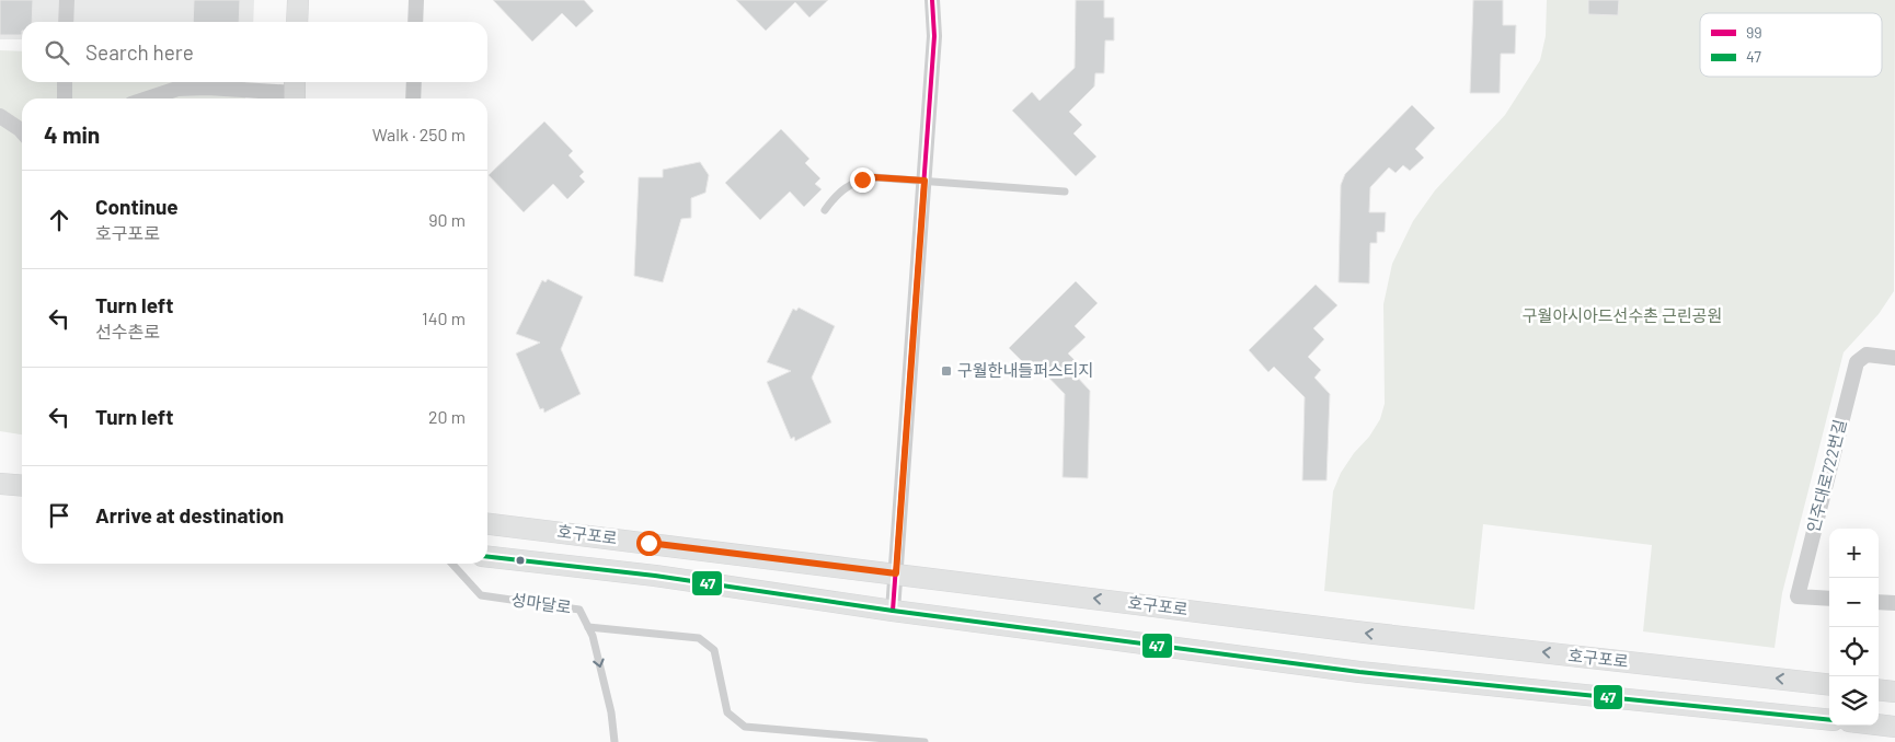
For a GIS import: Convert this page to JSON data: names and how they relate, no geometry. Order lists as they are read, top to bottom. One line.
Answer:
{"streets":{"main road":["호구포로"],"street":["인주대로722번길"],"lane":["성마달로"]},"one_way":["성마달로"],"parks":["구월아시아드선수촌 근린공원"],"places":{"transit":["구월한내들퍼스티지"]},"lines":["transit line 99","transit line 47"],"legend":["99","47"],"page":{"search":"Search here","heading":["4 min","Walk · 250 m"],"list":[["Continue","호구포로","90 m"],["Turn left","선수촌로","140 m"],["Turn left","20 m"],"Arrive at destination"],"map_buttons":["+","−"]}}
